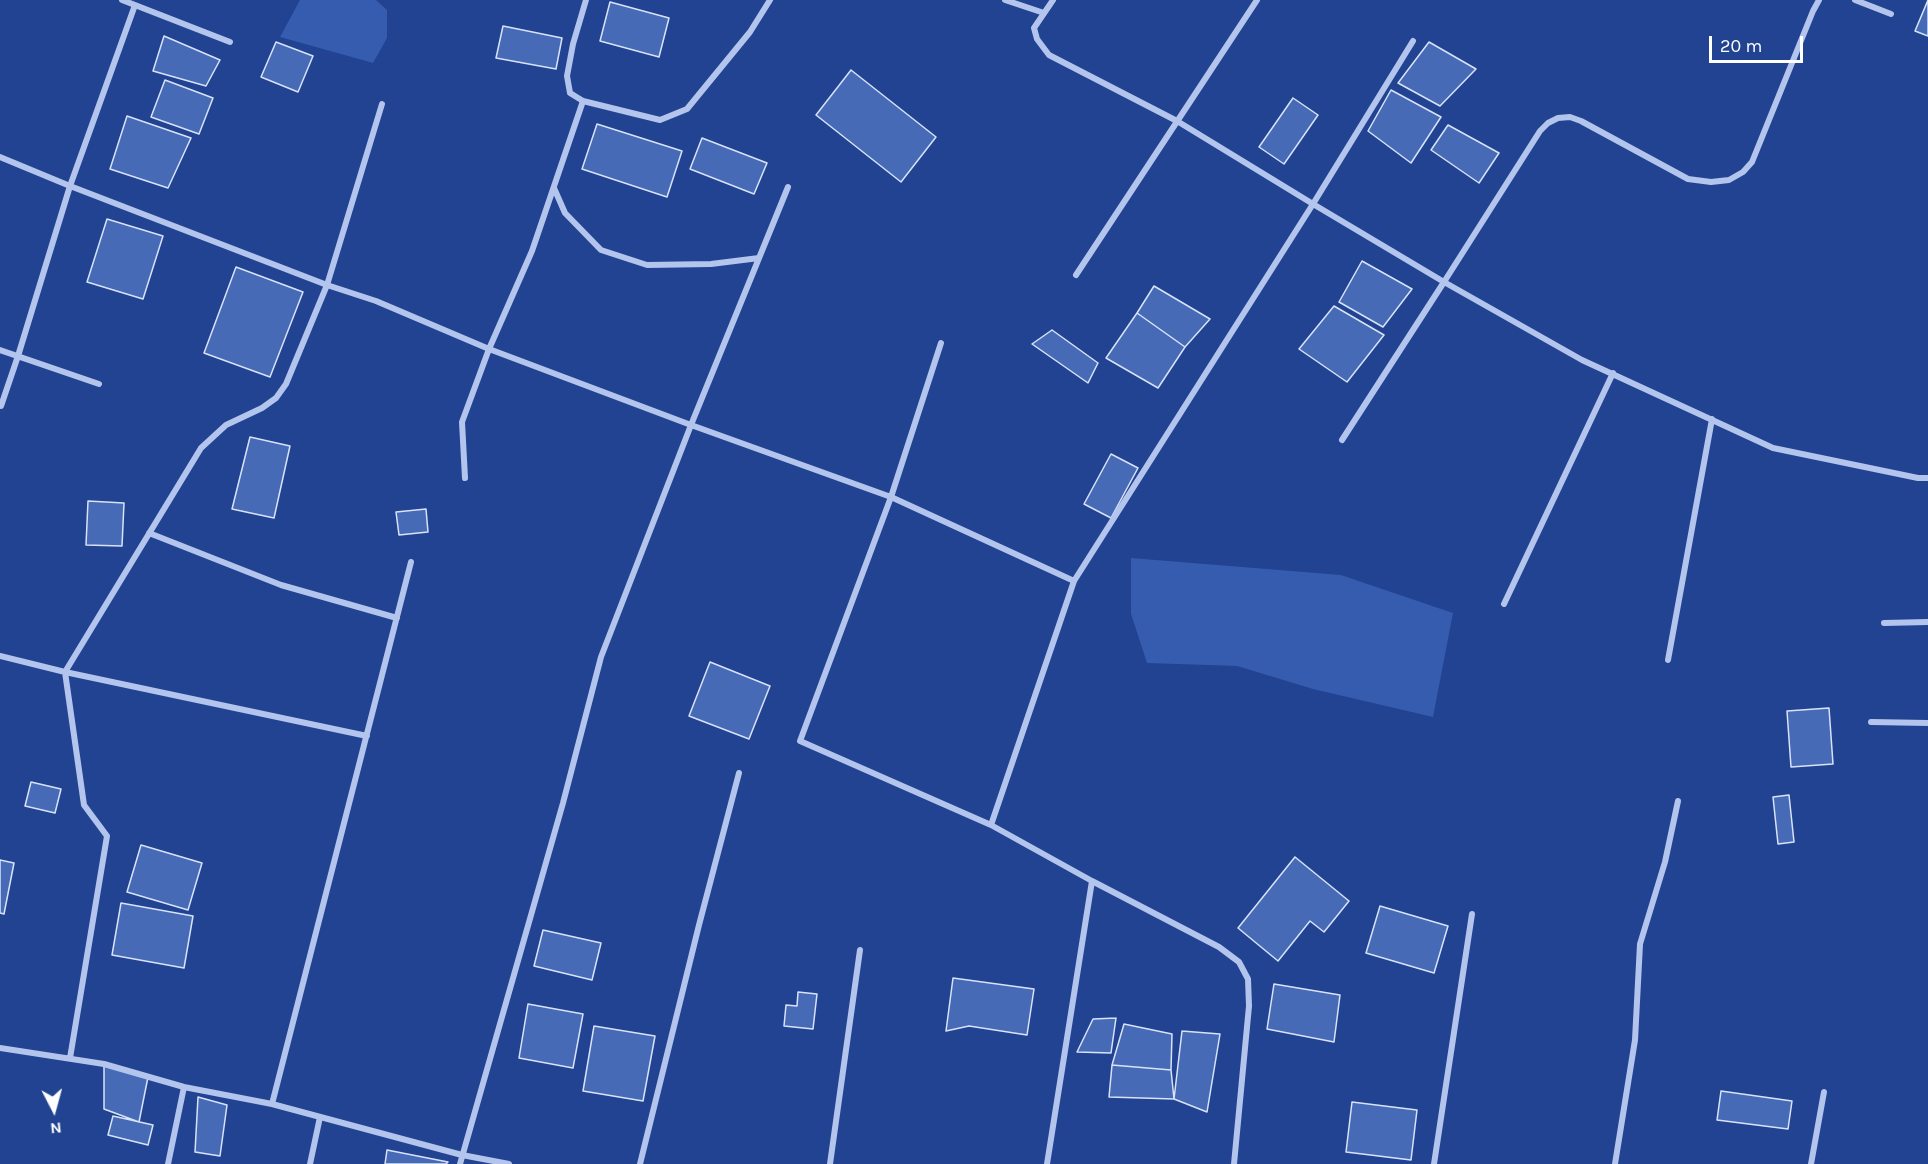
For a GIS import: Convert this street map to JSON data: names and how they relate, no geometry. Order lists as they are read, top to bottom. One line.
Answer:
{"scale_bar":"20 m","north":"bottom"}
